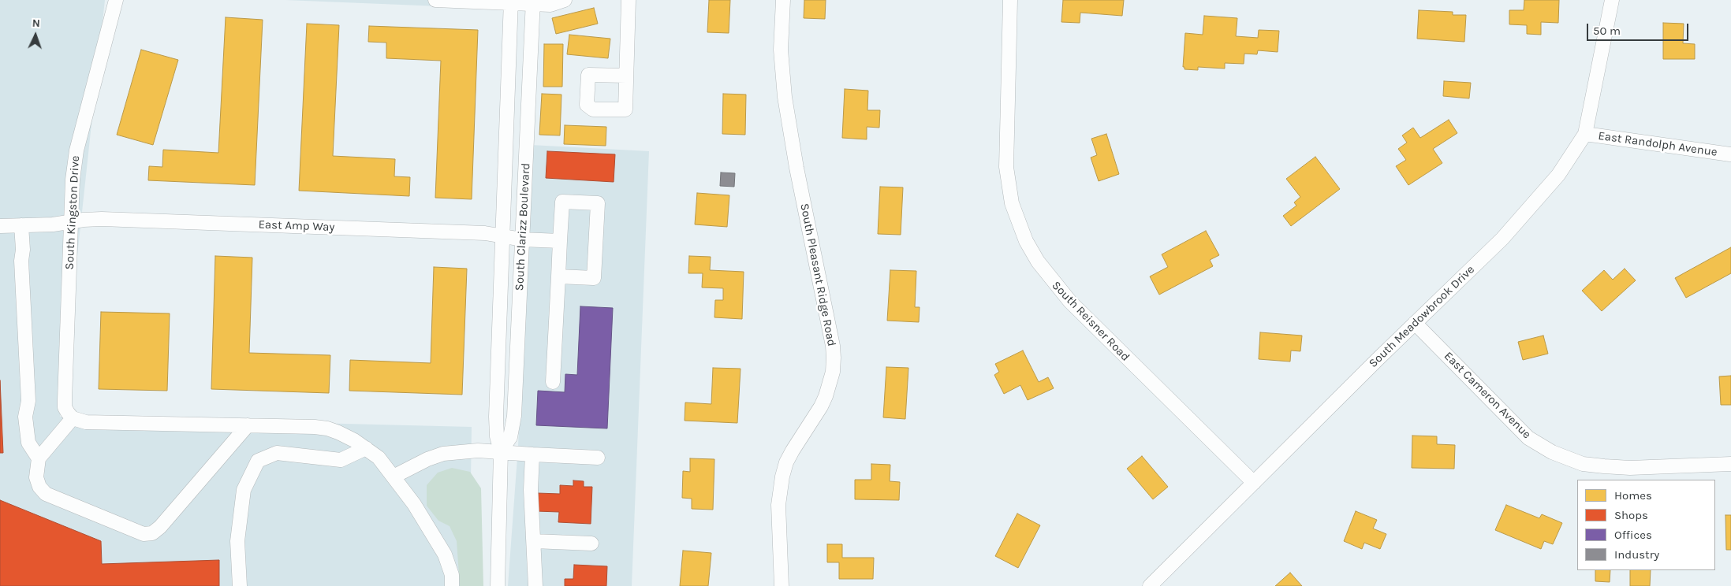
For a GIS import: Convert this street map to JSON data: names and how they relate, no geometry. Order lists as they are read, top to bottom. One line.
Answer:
{"streets":{"street":["East Randolph Avenue","South Kingston Drive","East Amp Way","South Clarizz Boulevard","South Pleasant Ridge Road","South Meadowbrook Drive","South Reisner Road","East Cameron Avenue"]},"crossings":[["East Randolph Avenue","South Meadowbrook Drive"],["South Kingston Drive","East Amp Way"],["East Amp Way","South Clarizz Boulevard"],["South Meadowbrook Drive","South Reisner Road"],["South Meadowbrook Drive","East Cameron Avenue"]],"legend":["Homes","Shops","Offices","Industry"],"scale_bar":"50 m","north":"top"}
